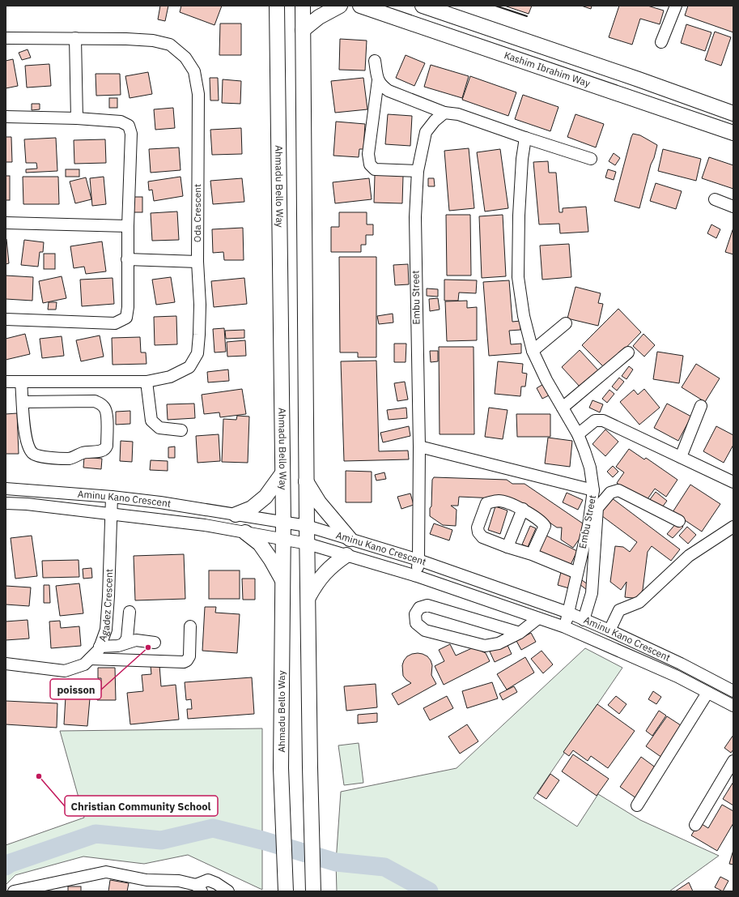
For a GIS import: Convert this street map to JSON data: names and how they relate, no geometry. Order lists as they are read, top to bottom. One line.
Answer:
{"streets":{"main road":["Kashim Ibrahim Way","Ahmadu Bello Way"],"street":["Oda Crescent","Embu Street","Aminu Kano Crescent","Agadez Crescent"]},"crossings":[["Ahmadu Bello Way","Aminu Kano Crescent"],["Embu Street","Aminu Kano Crescent"],["Aminu Kano Crescent","Agadez Crescent"]],"places":["poisson","Christian Community School"]}
